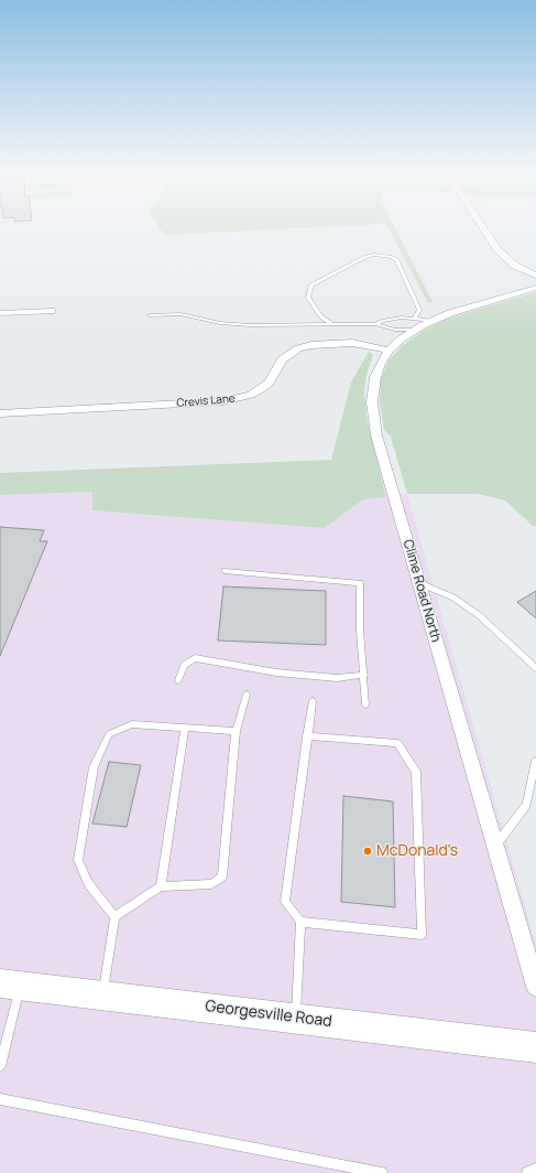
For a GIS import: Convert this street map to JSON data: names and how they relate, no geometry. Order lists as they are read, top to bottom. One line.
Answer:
{"streets":{"main road":["Georgesville Road"],"street":["Crevis Lane","Clime Road North"]},"crossings":[["Crevis Lane","Clime Road North"]],"places":["McDonald's"]}
